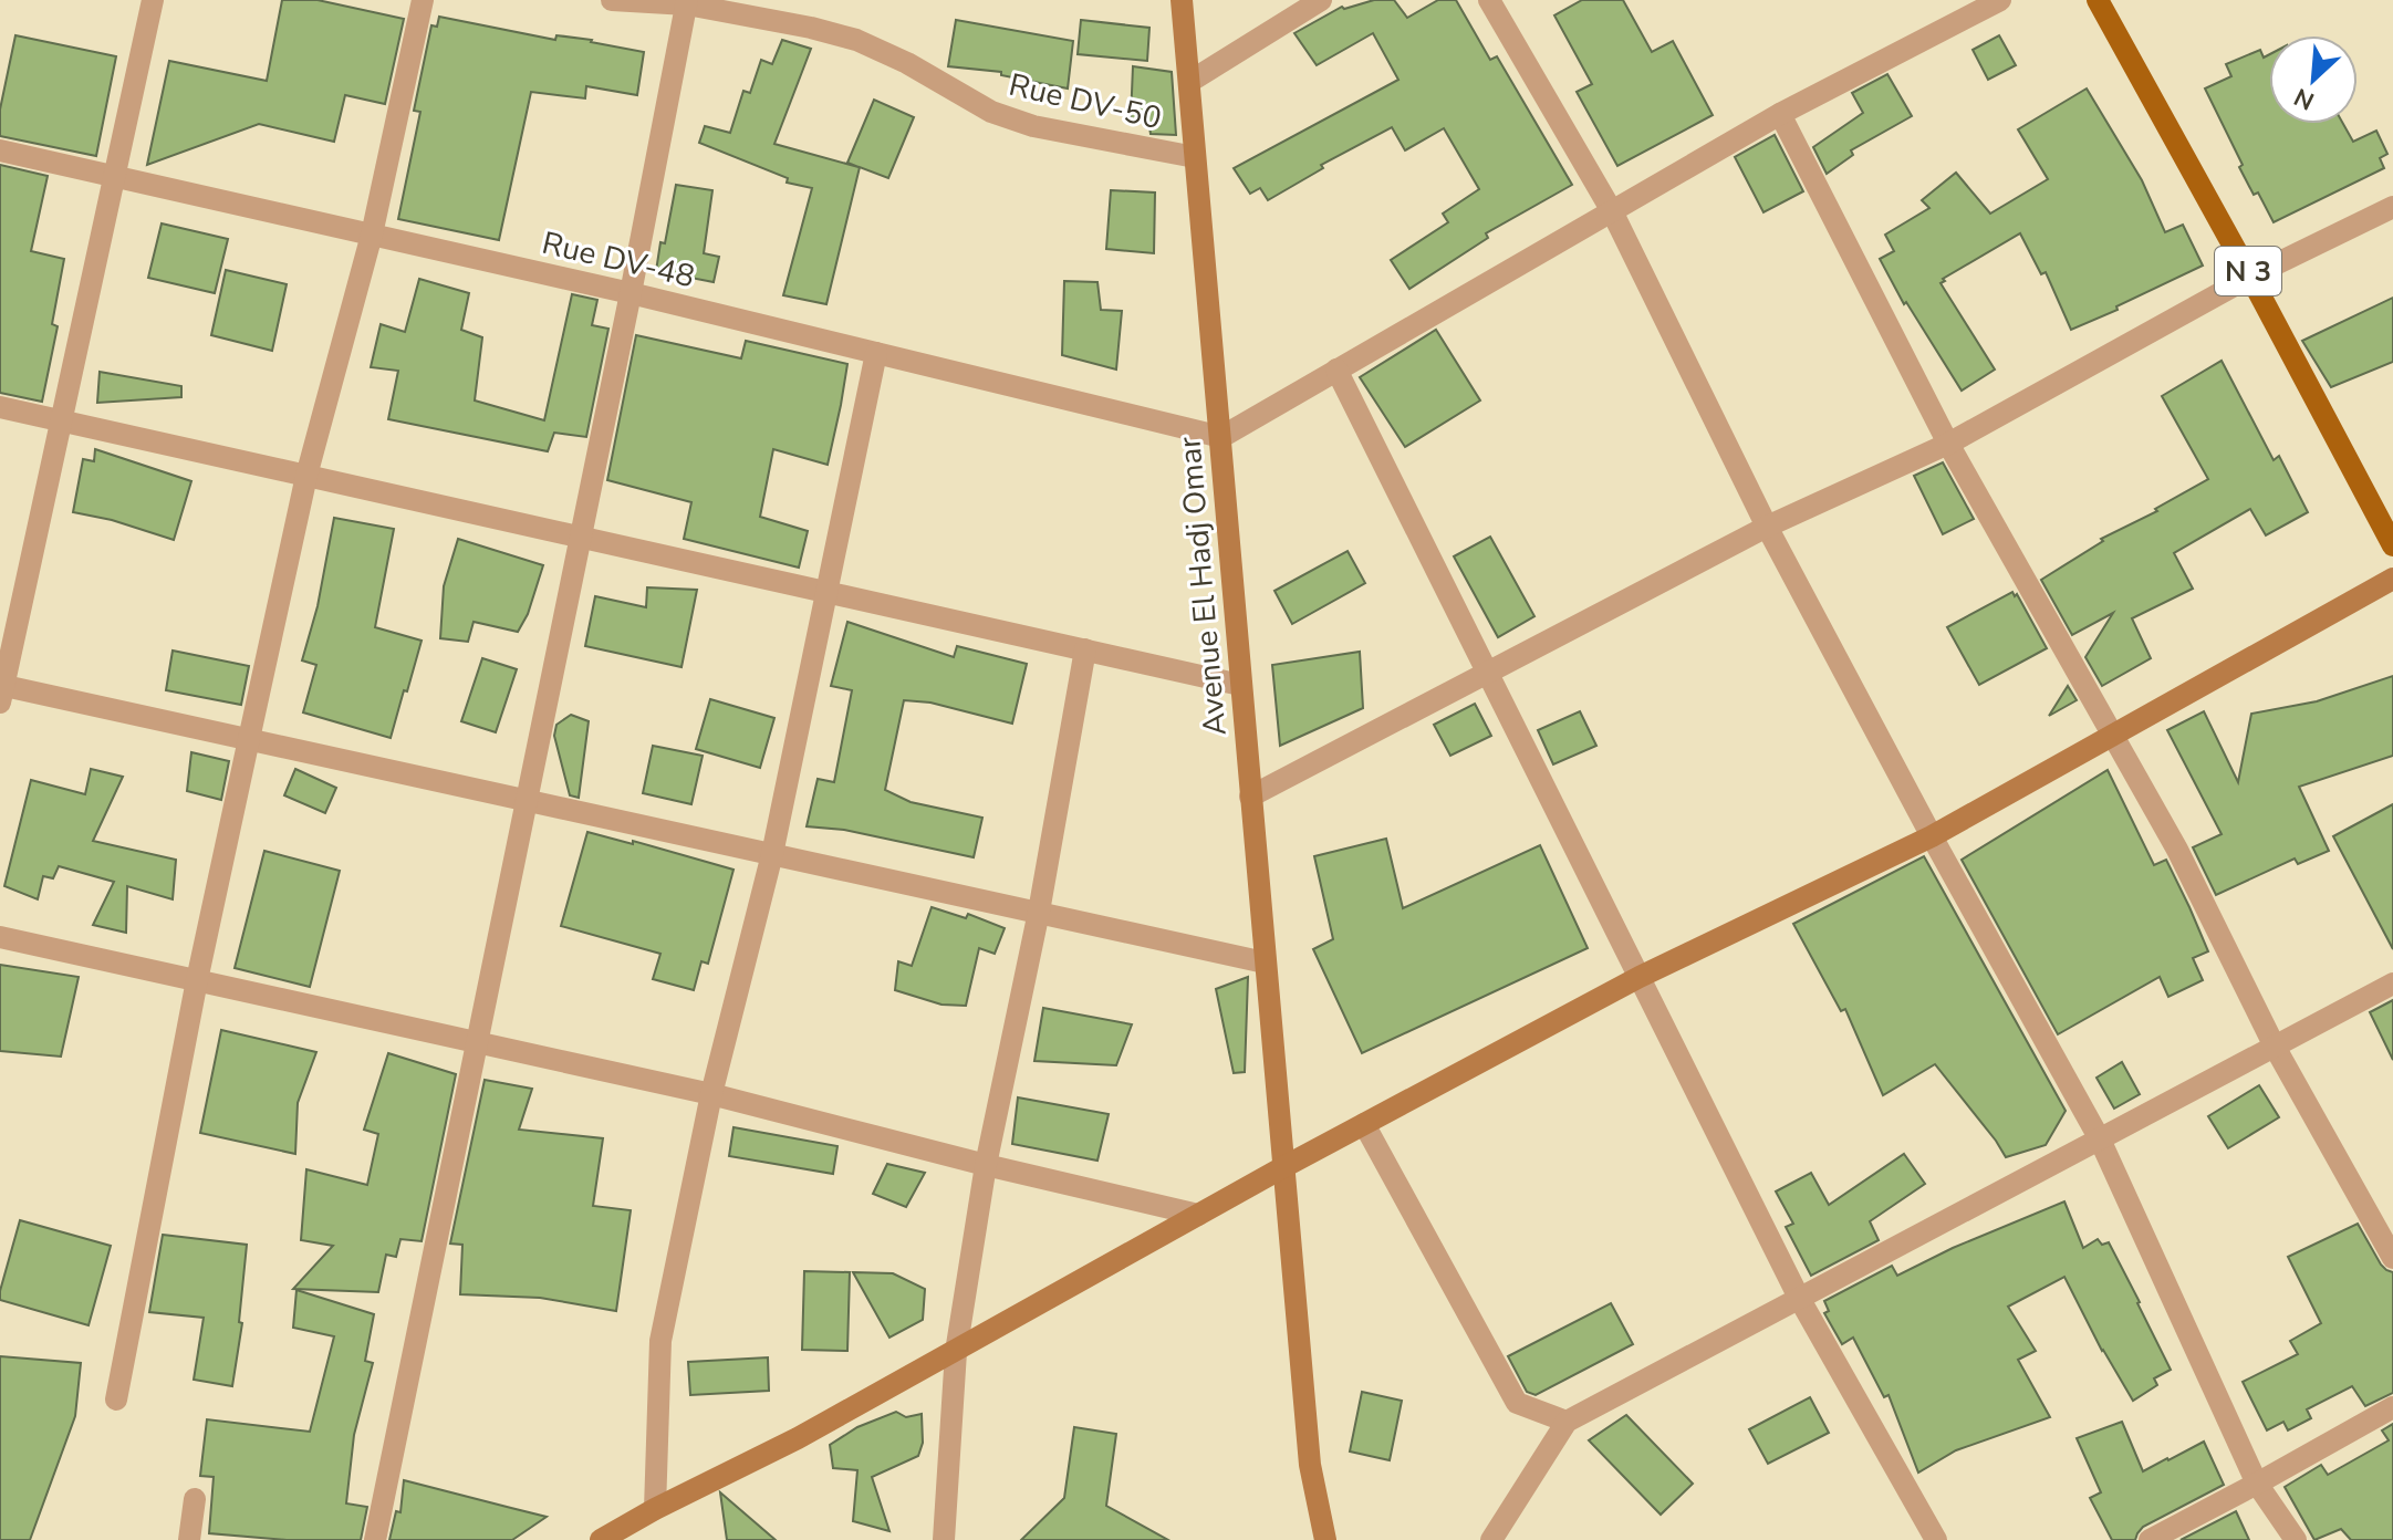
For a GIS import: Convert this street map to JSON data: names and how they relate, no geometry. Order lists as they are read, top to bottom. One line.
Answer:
{"streets":{"main road":["N 3"],"street":["Rue DV-50","Rue DV-48","Avenue El Hadj Omar"]},"crossings":[["Rue DV-50","Avenue El Hadj Omar"],["Rue DV-48","Avenue El Hadj Omar"]],"north":"bottom left"}
